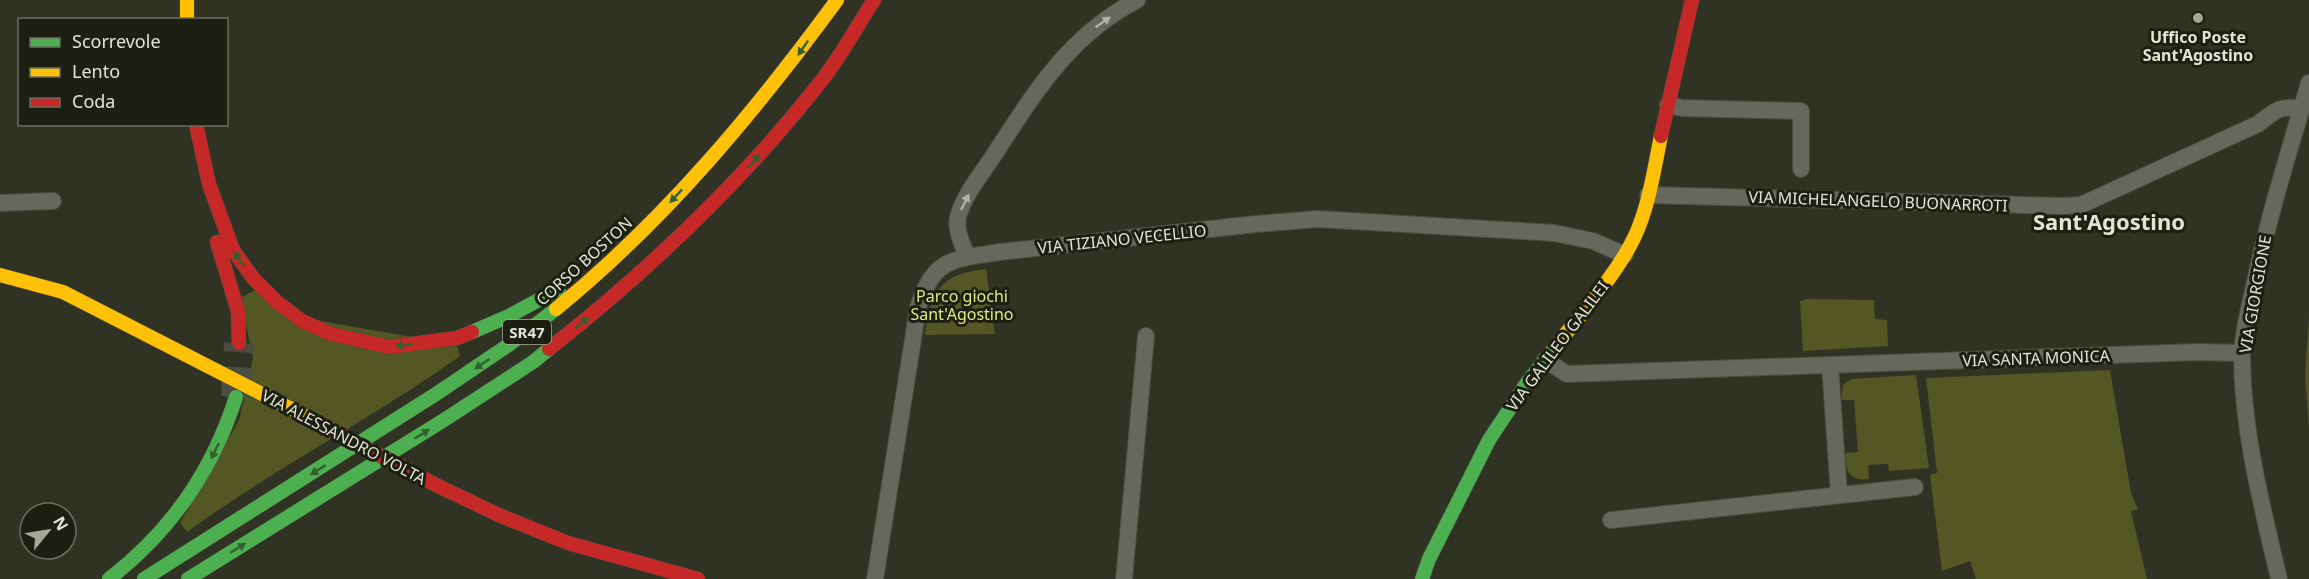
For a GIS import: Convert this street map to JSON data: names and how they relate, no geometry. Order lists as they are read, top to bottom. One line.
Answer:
{"streets":{"main road":["CORSO BOSTON","SR47","VIA GALILEO GALILEI","VIA ALESSANDRO VOLTA"],"street":["VIA MICHELANGELO BUONARROTI","VIA TIZIANO VECELLIO","VIA GIORGIONE","VIA SANTA MONICA"]},"crossings":[["VIA MICHELANGELO BUONARROTI","VIA GIORGIONE"],["VIA MICHELANGELO BUONARROTI","VIA GALILEO GALILEI"],["VIA TIZIANO VECELLIO","VIA GALILEO GALILEI"],["VIA GIORGIONE","VIA SANTA MONICA"],["VIA GALILEO GALILEI","VIA SANTA MONICA"]],"districts":["Sant'Agostino"],"parks":["Parco giochi Sant'Agostino"],"places":["Uffico Poste Sant'Agostino"],"legend":["Scorrevole","Lento","Coda"],"north":"top right"}
